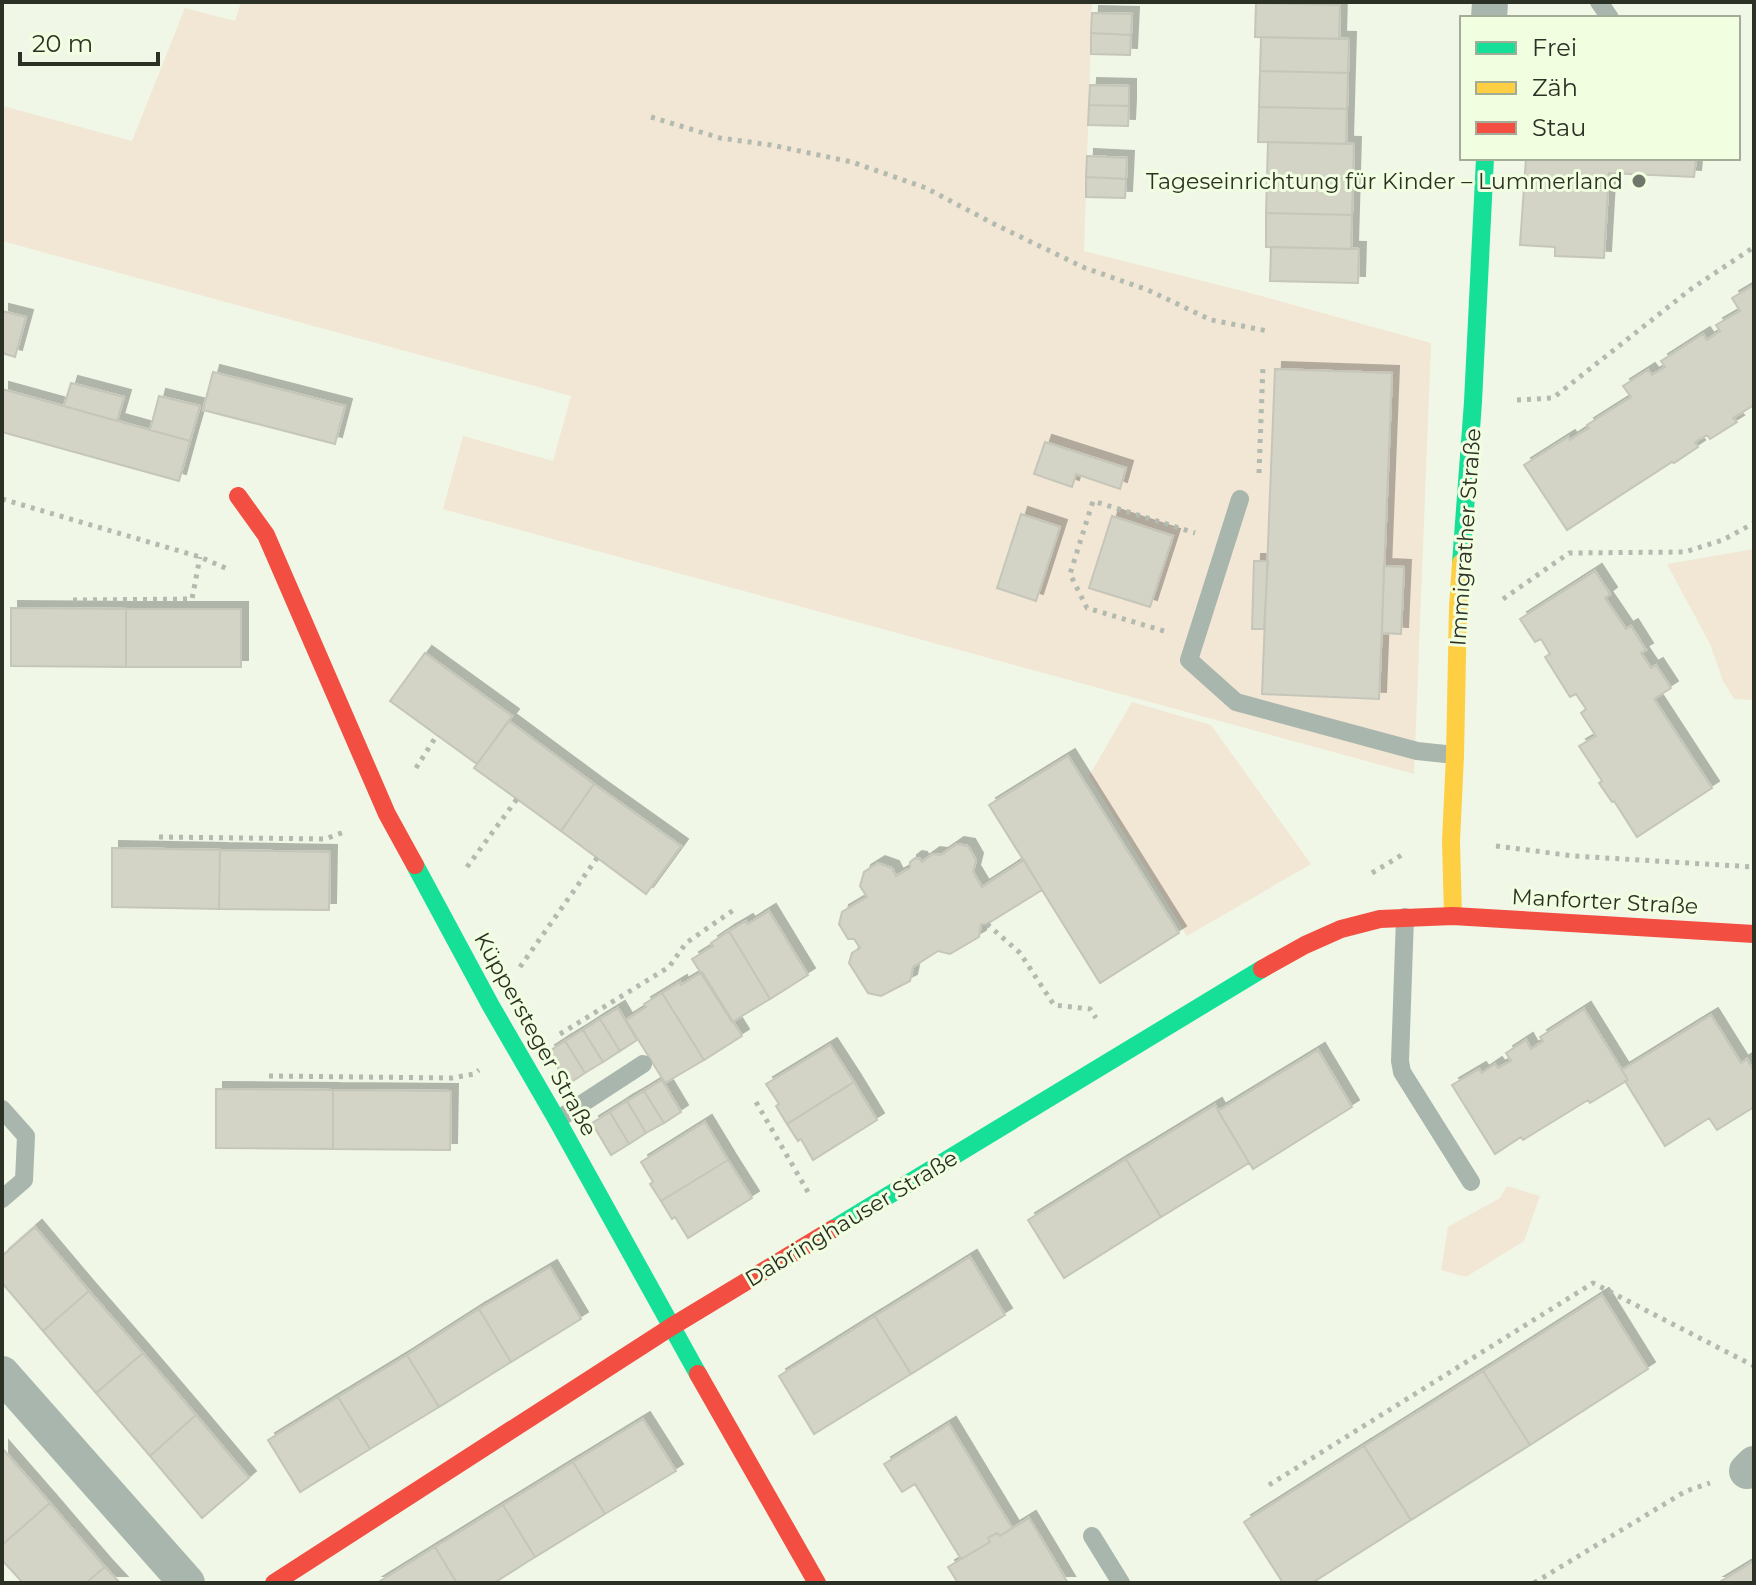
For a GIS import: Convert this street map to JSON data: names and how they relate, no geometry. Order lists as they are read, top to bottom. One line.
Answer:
{"streets":{"street":["Immigrather Straße","Manforter Straße","Küppersteger Straße","Dabringhauser Straße"]},"crossings":[["Immigrather Straße","Manforter Straße"],["Immigrather Straße","Dabringhauser Straße"],["Manforter Straße","Dabringhauser Straße"],["Küppersteger Straße","Dabringhauser Straße"]],"places":["Tageseinrichtung für Kinder – Lummerland"],"legend":["Frei","Zäh","Stau"],"scale_bar":"20 m"}
